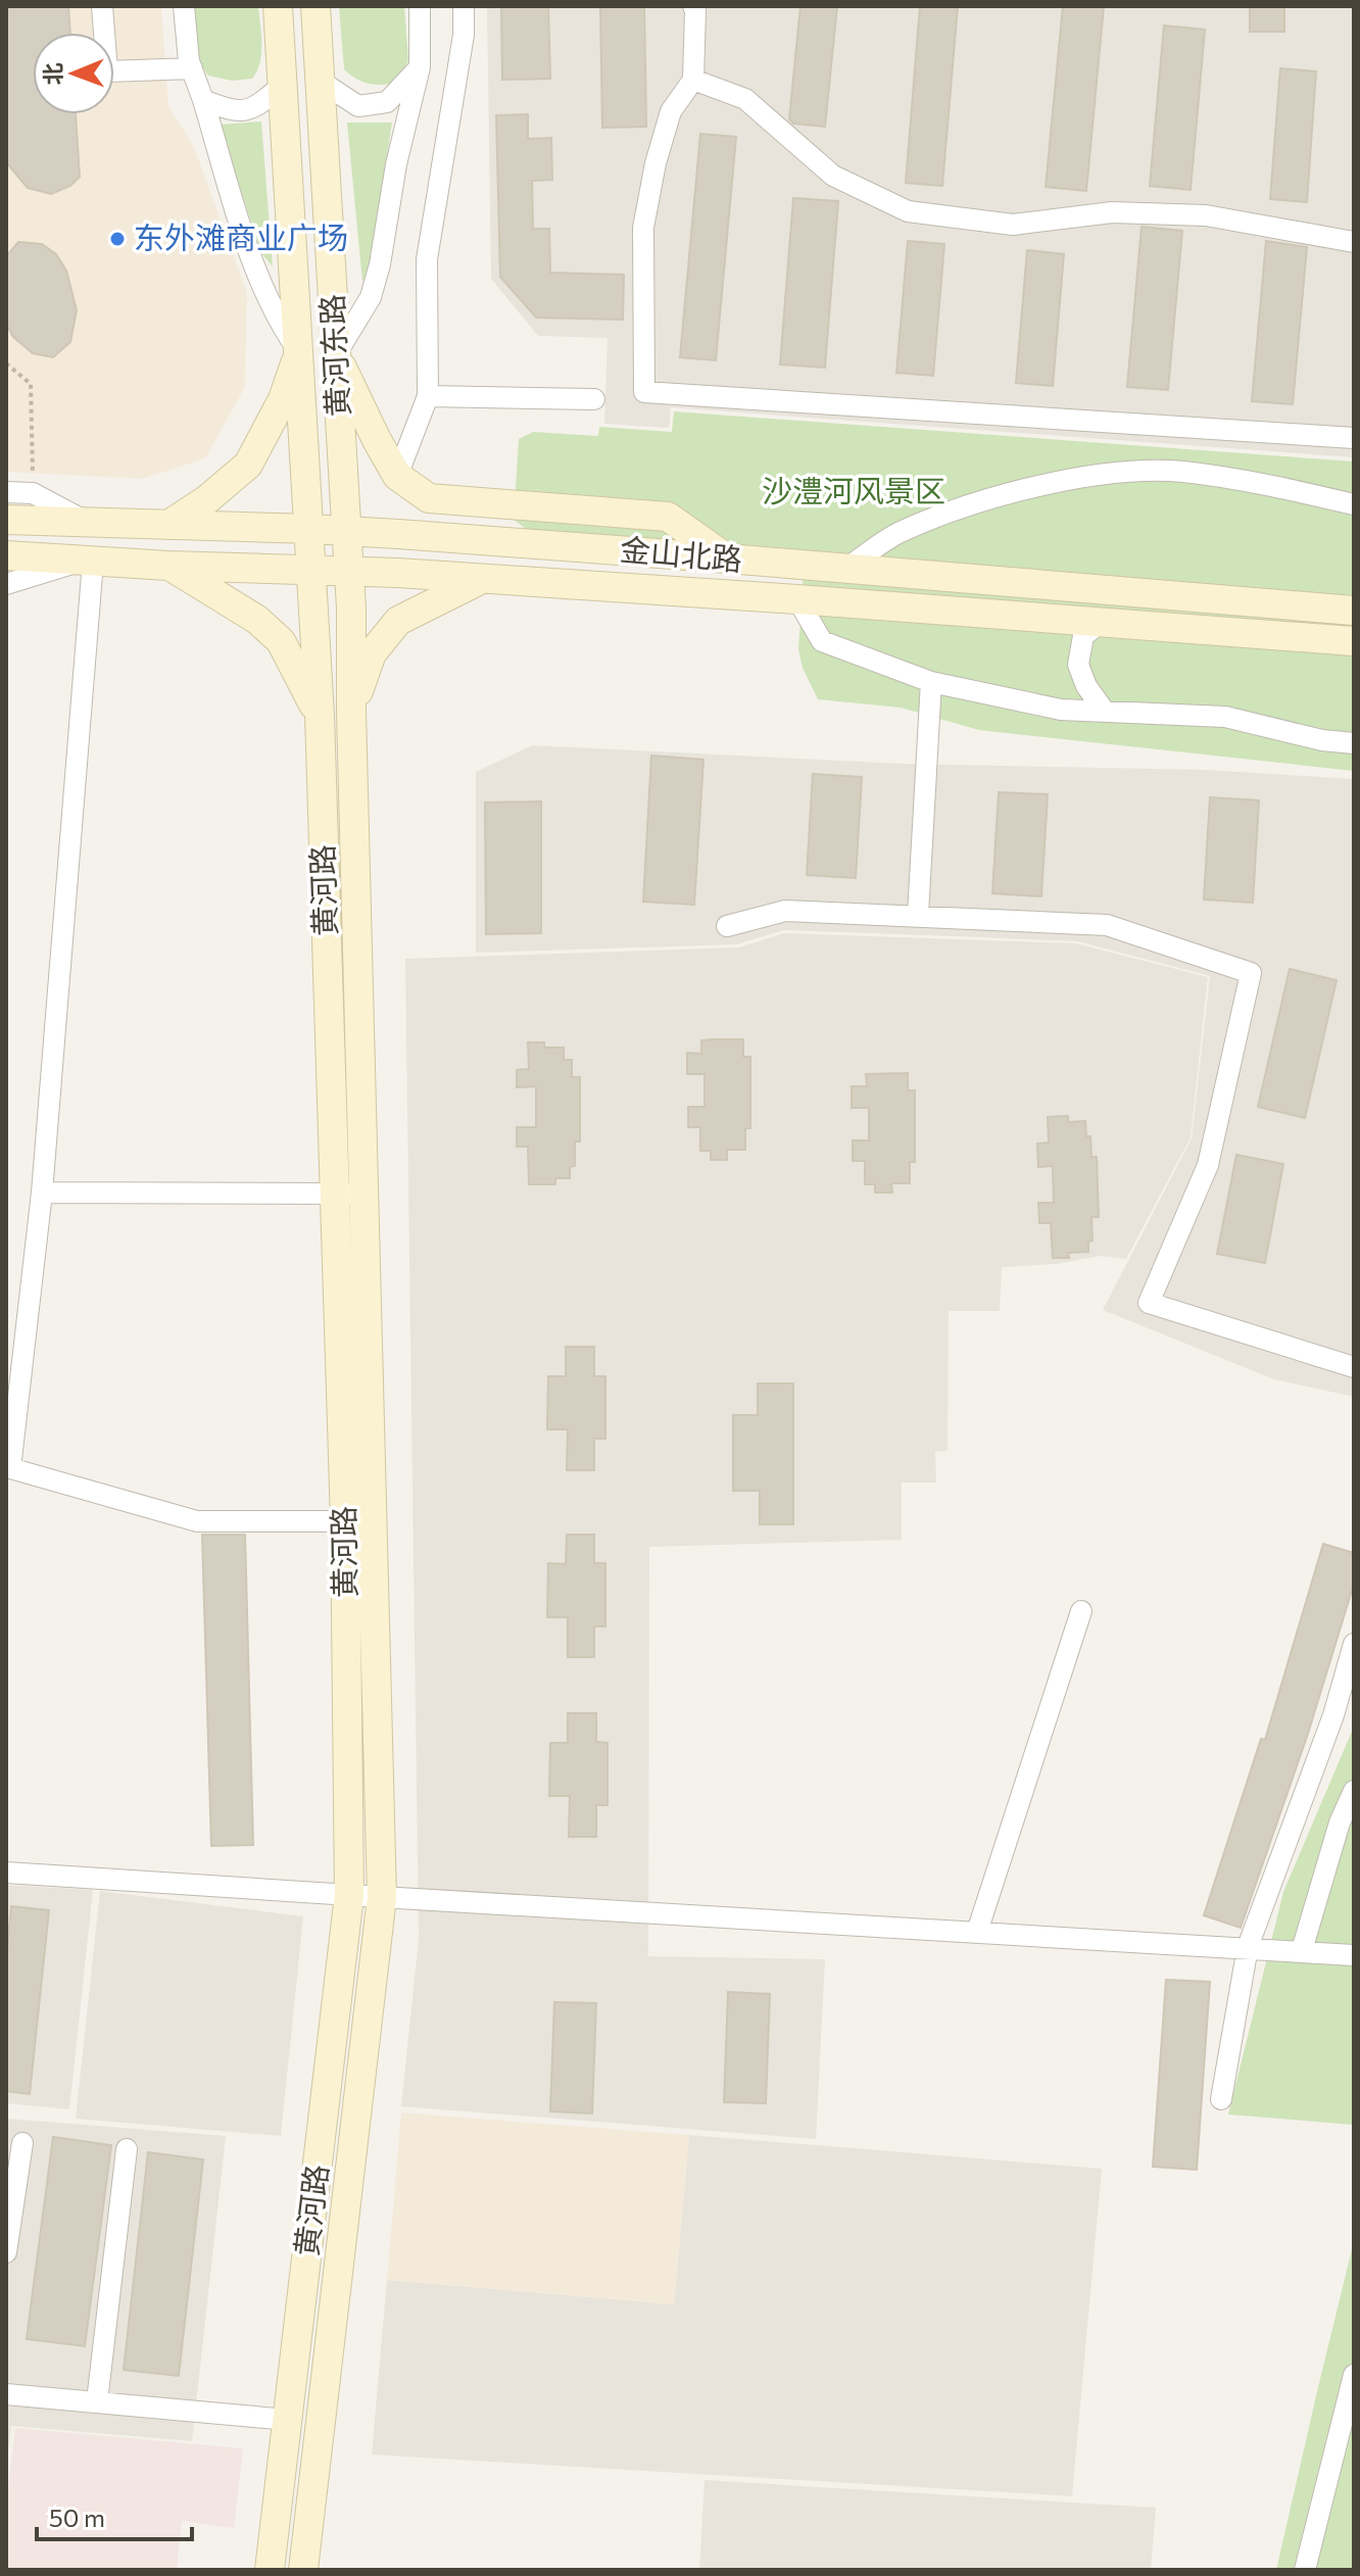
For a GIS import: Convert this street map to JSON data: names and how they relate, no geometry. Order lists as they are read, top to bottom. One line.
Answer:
{"streets":{"main road":["黄河东路","金山北路","黄河路"]},"crossings":[["黄河东路","金山北路"],["黄河东路","黄河路"],["金山北路","黄河路"]],"parks":["沙澧河风景区"],"places":["东外滩商业广场"],"scale_bar":"50 m","north":"left"}
